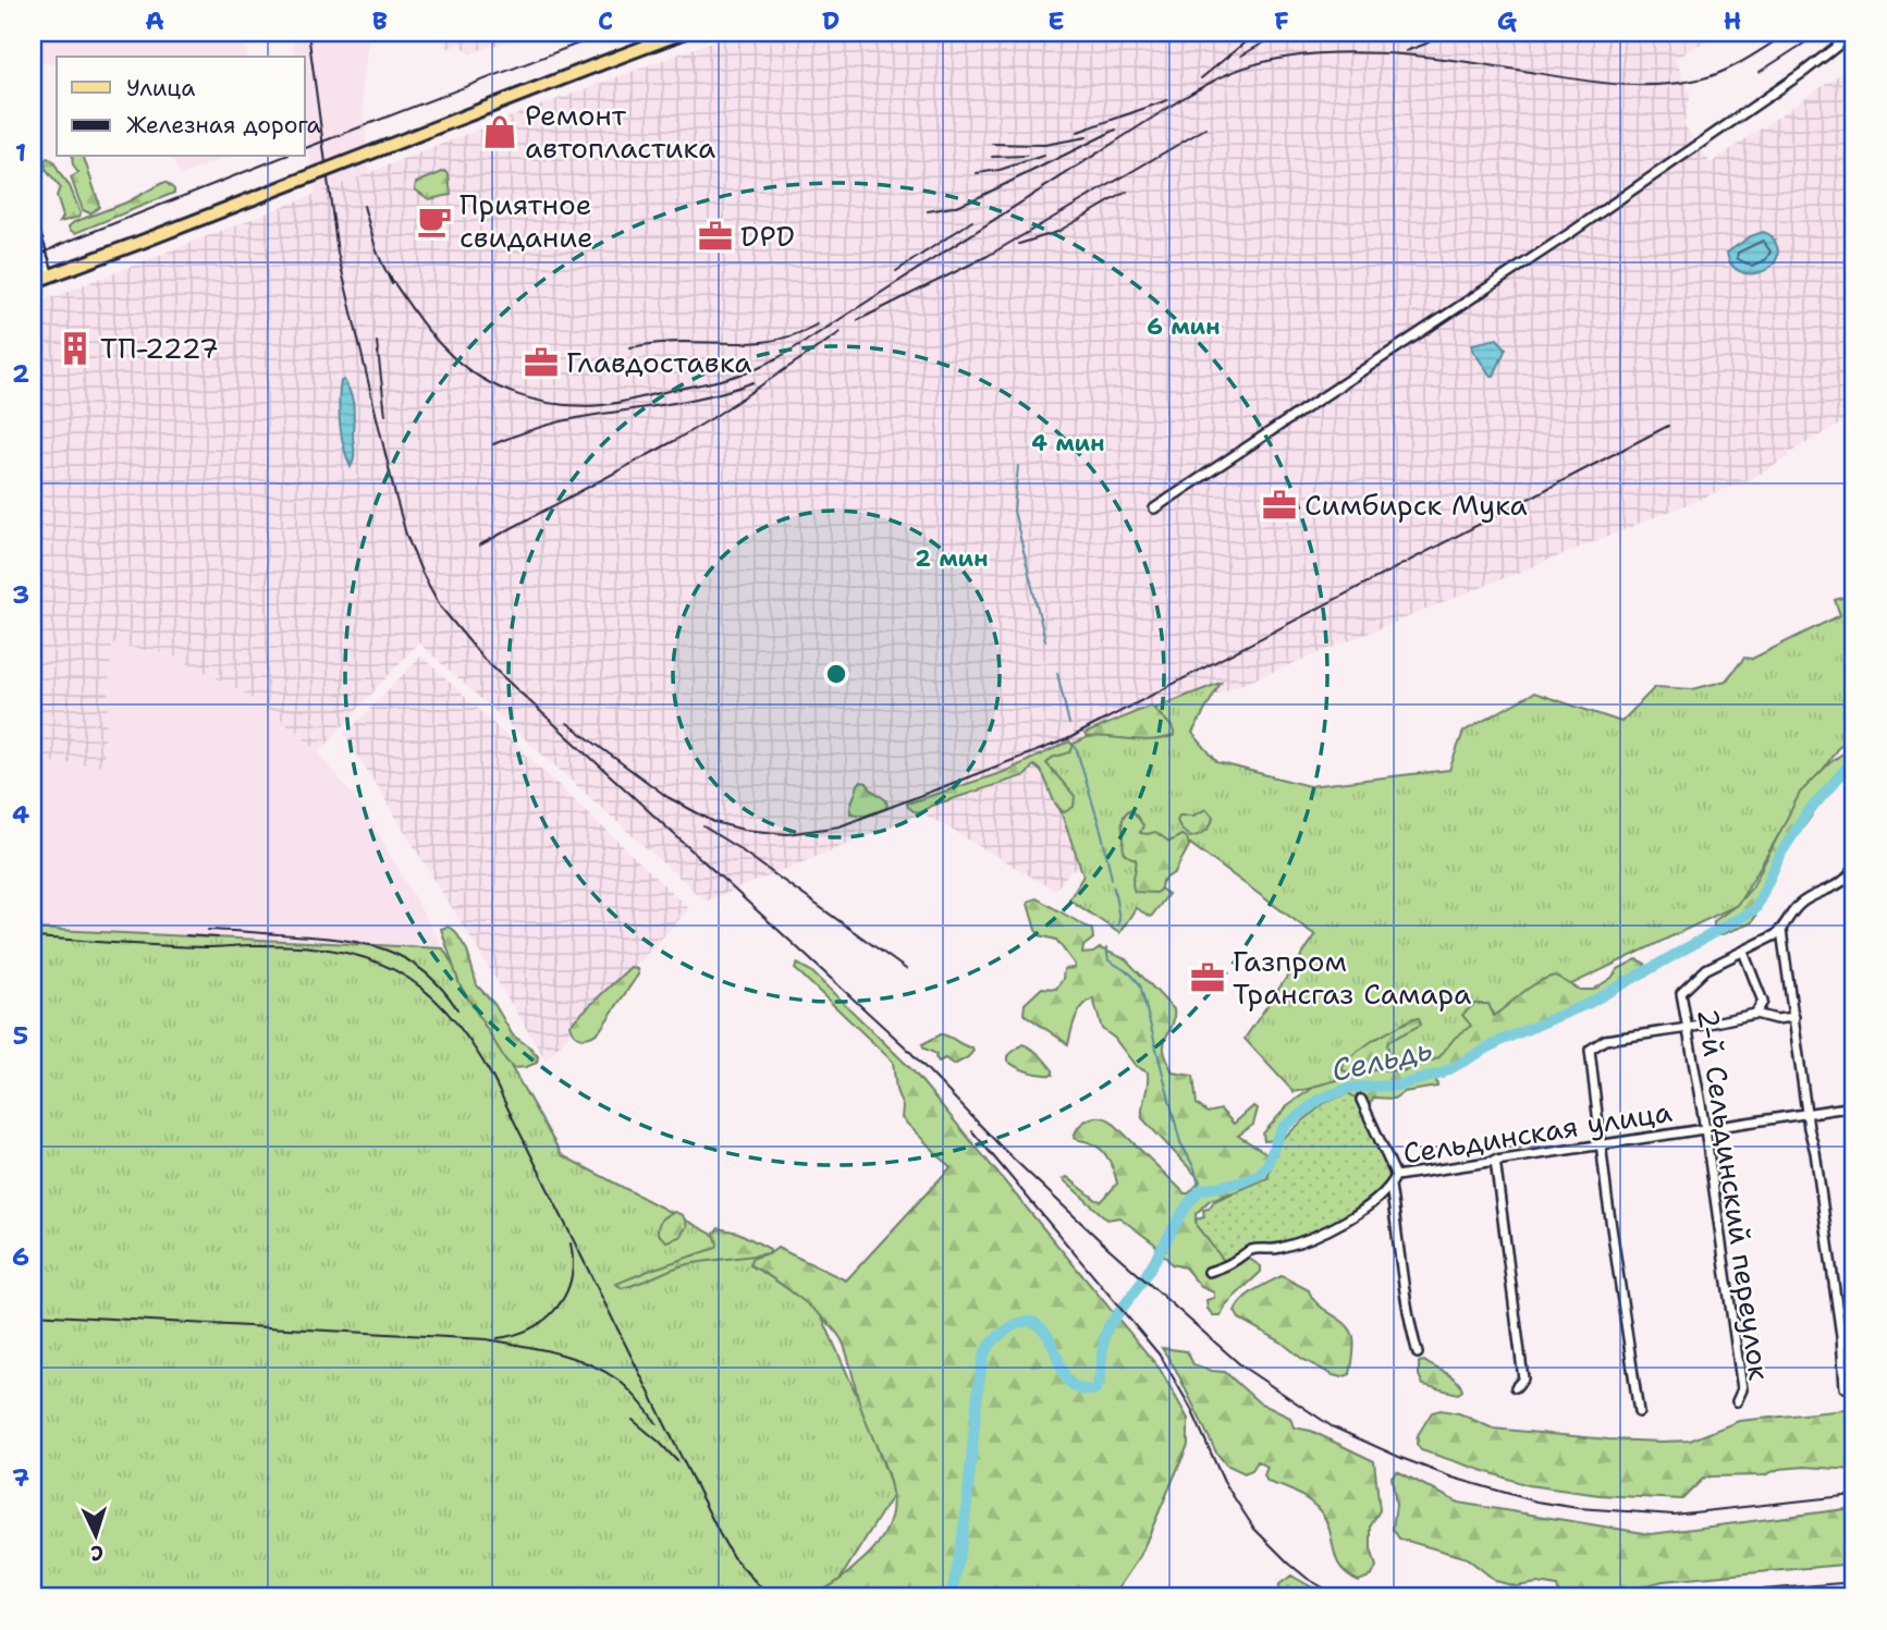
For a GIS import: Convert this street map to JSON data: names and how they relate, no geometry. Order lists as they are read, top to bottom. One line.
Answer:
{"streets":{"street":["Сельдинская улица","2-й Сельдинский переулок"]},"crossings":[["Сельдинская улица","2-й Сельдинский переулок"]],"water":["Сельдь"],"places":{"shop":["Ремонт автопластика"],"cafe":["Приятное свидание"],"office":["DPD","Главдоставка","Симбирск Мука","Газпром Трансгаз Самара"],"building":["ТП-2227"]},"legend":["Улица","Железная дорога"],"north":"bottom","grid":{"columns":["A","B","C","D","E","F","G","H"],"rows":["1","2","3","4","5","6","7"]},"rings":["6 мин","4 мин","2 мин"]}
